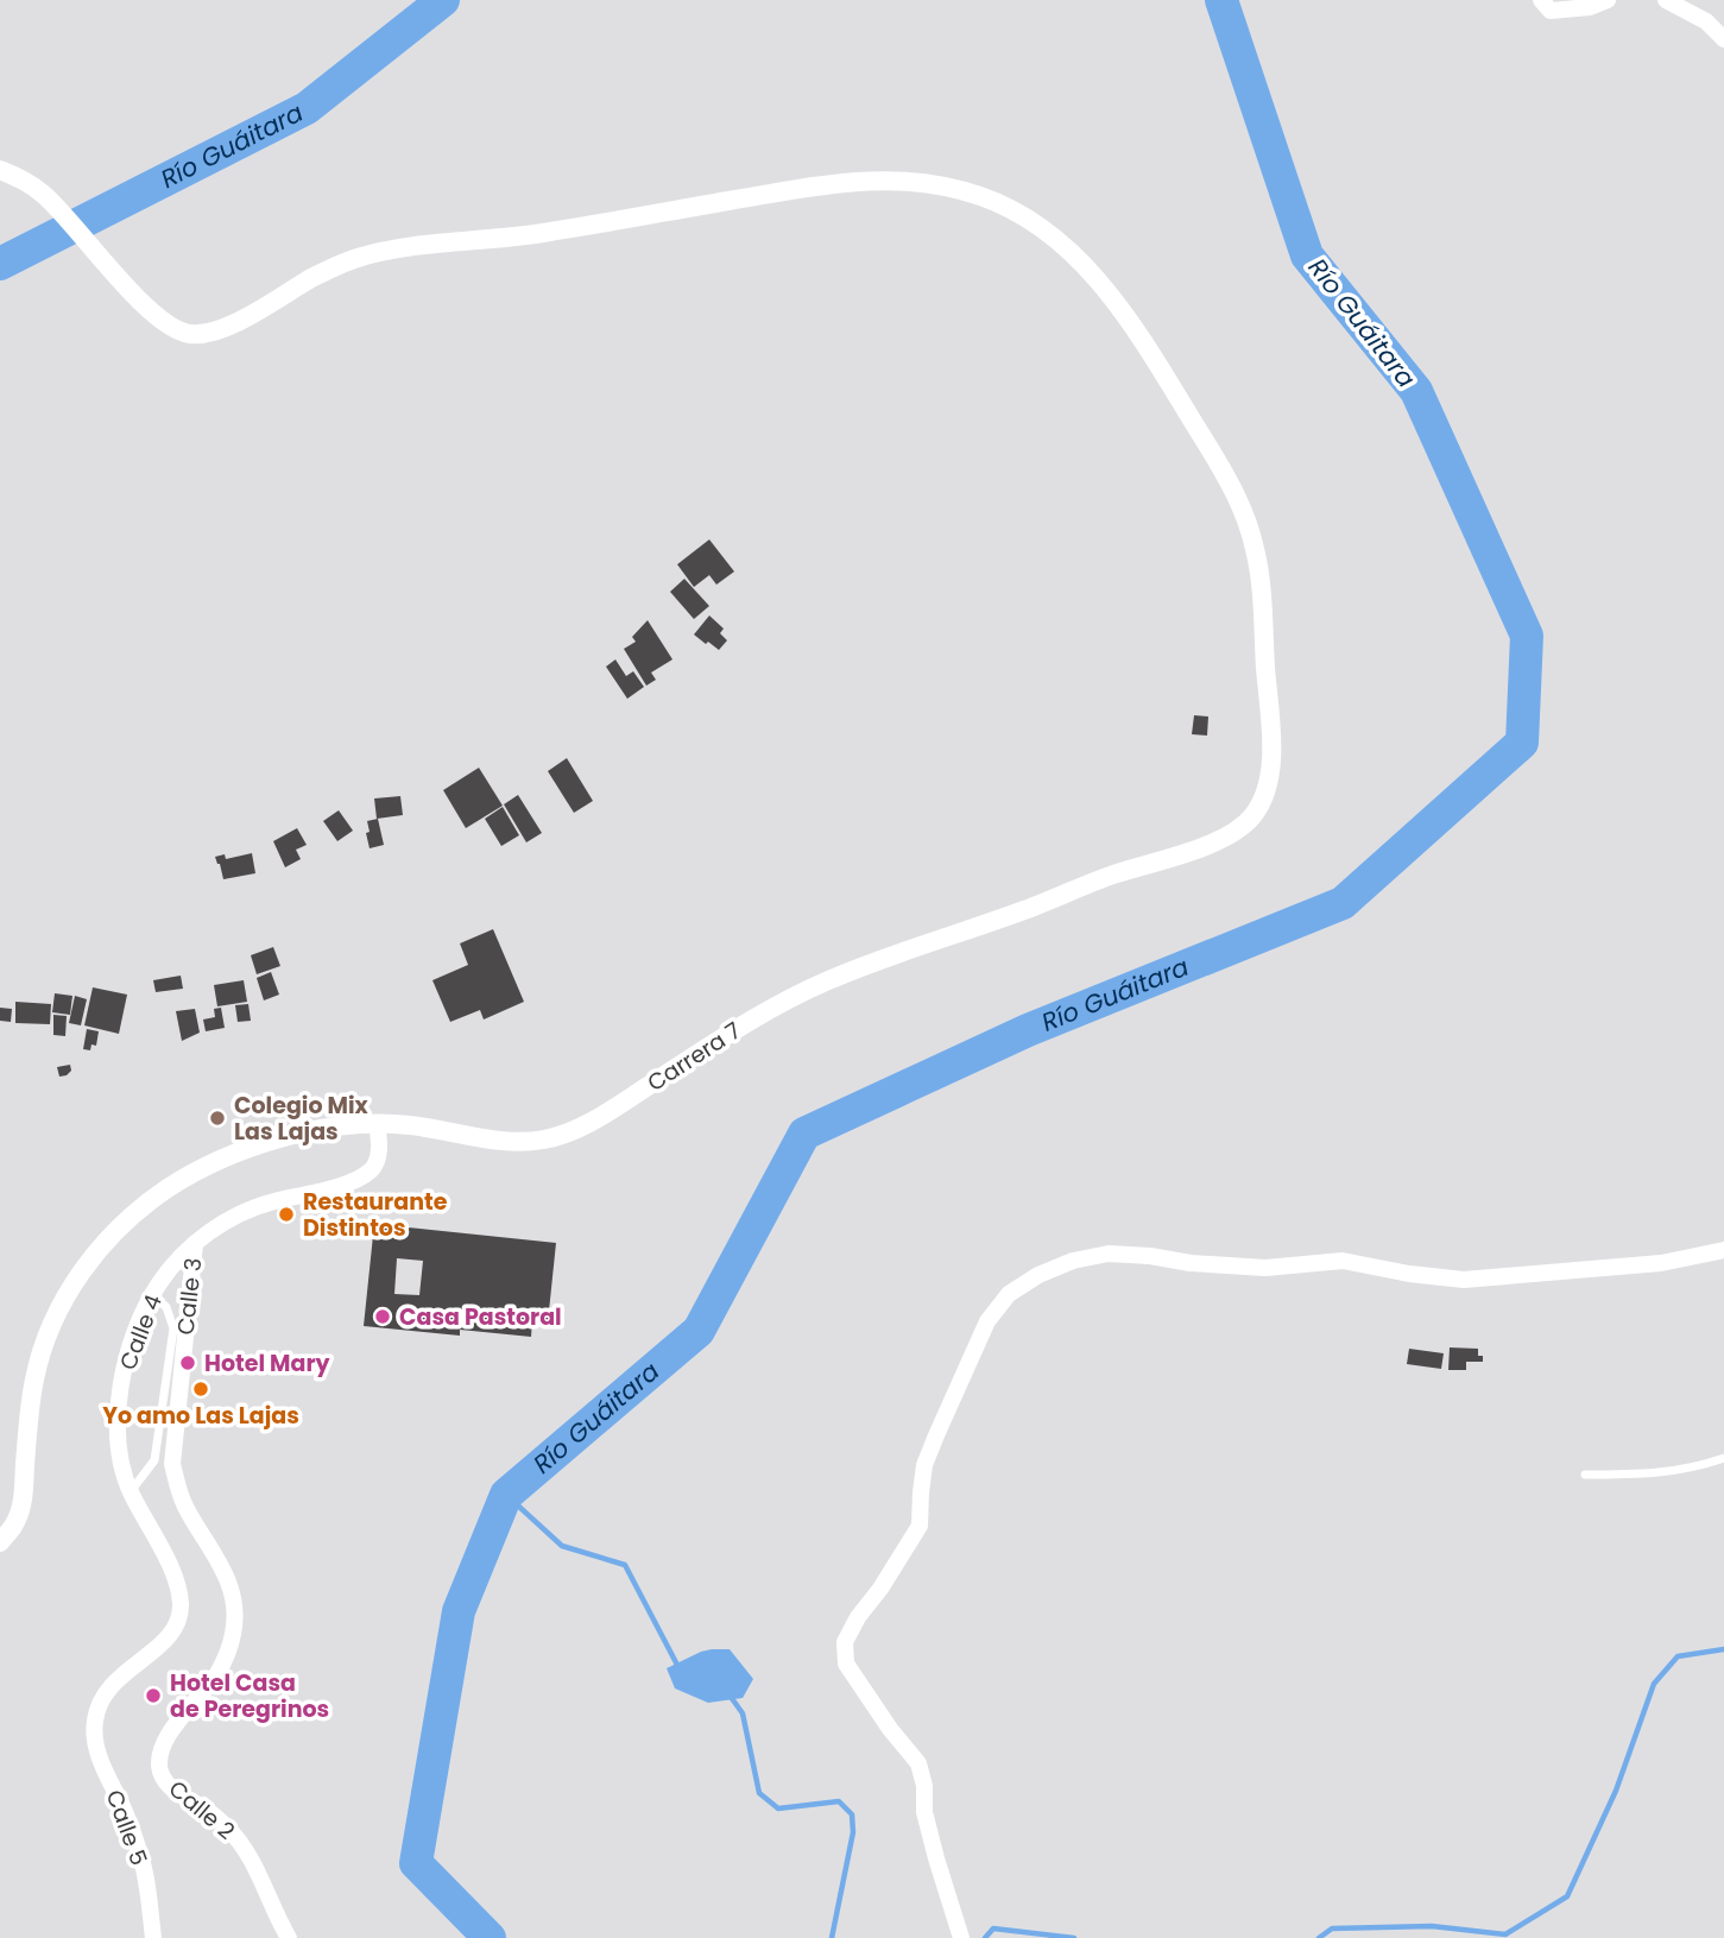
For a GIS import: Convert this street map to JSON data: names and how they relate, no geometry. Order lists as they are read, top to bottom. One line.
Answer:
{"streets":{"street":["Carrera 7","Calle 3","Calle 4","Calle 2","Calle 5"]},"crossings":[["Calle 3","Calle 4"],["Calle 3","Calle 2"],["Calle 4","Calle 5"]],"water":["Río Guáitara"],"places":["Colegio Mix Las Lajas","Restaurante Distintos","Casa Pastoral","Hotel Mary","Yo amo Las Lajas","Hotel Casa de Peregrinos"]}
